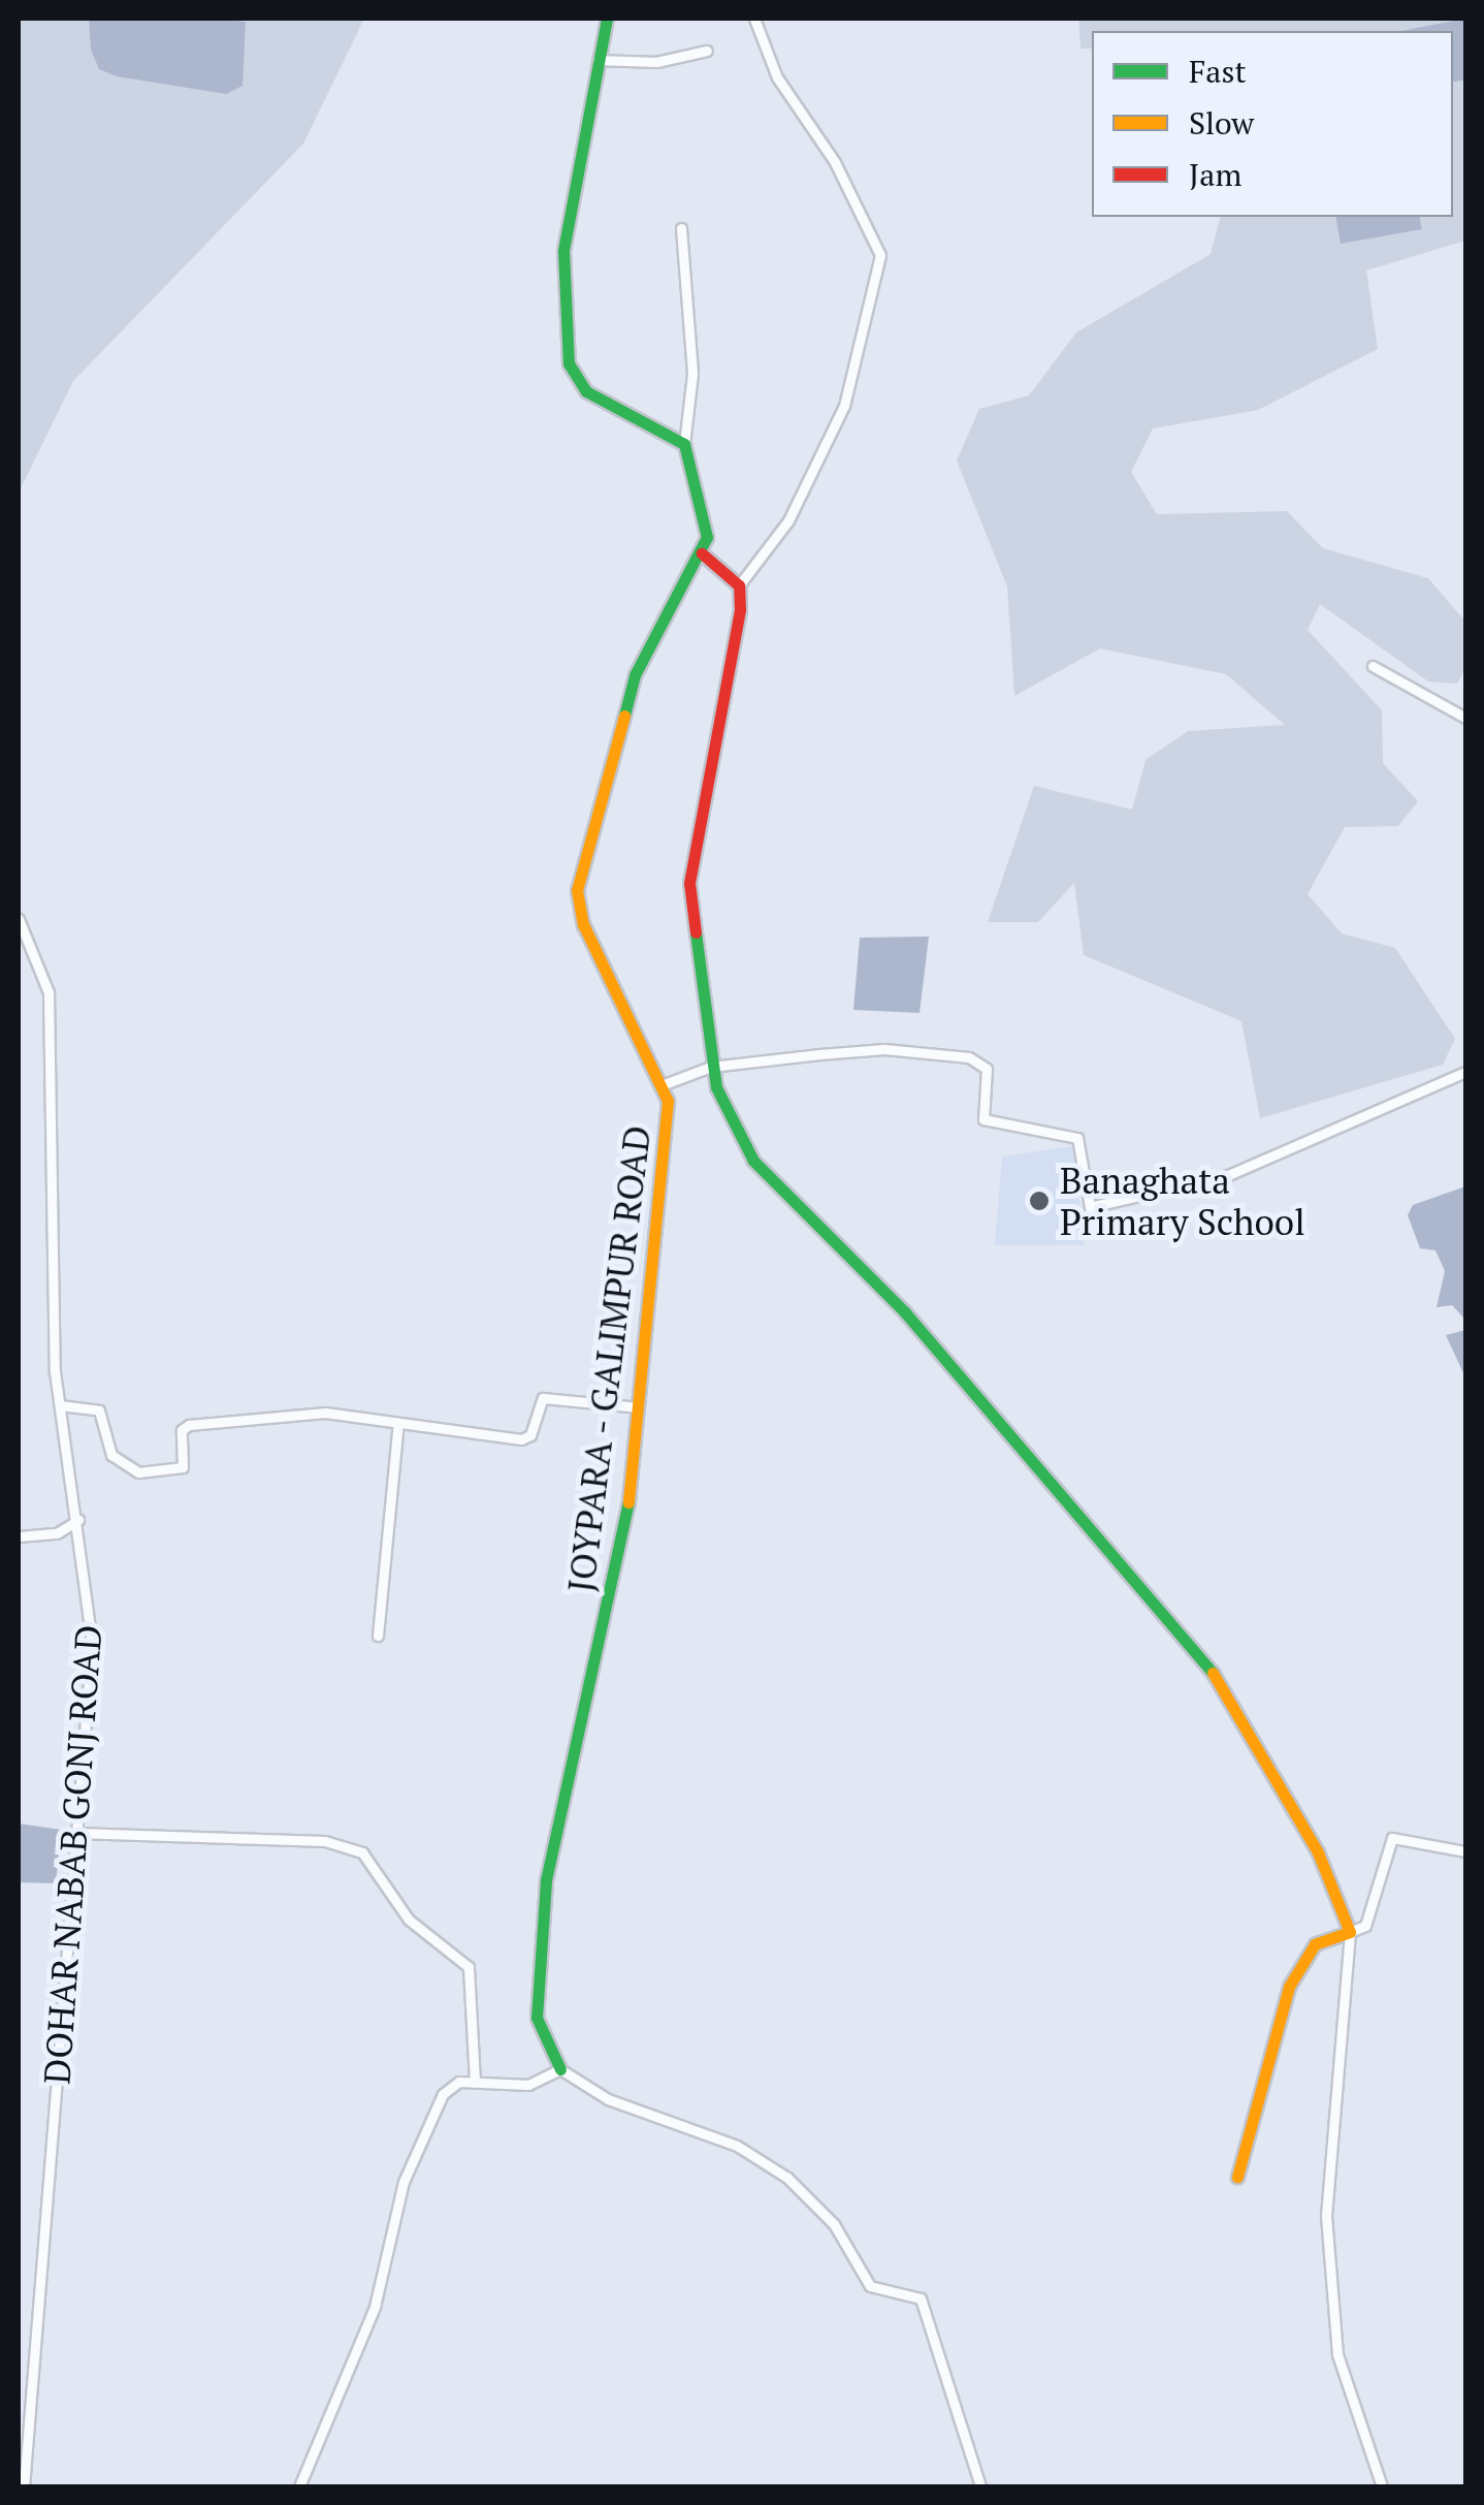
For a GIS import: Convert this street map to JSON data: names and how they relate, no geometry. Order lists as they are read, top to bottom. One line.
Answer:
{"streets":{"street":["JOYPARA - GALIMPUR ROAD","DOHAR NABAB GONJ ROAD"]},"places":["Banaghata Primary School"],"legend":["Fast","Slow","Jam"]}
